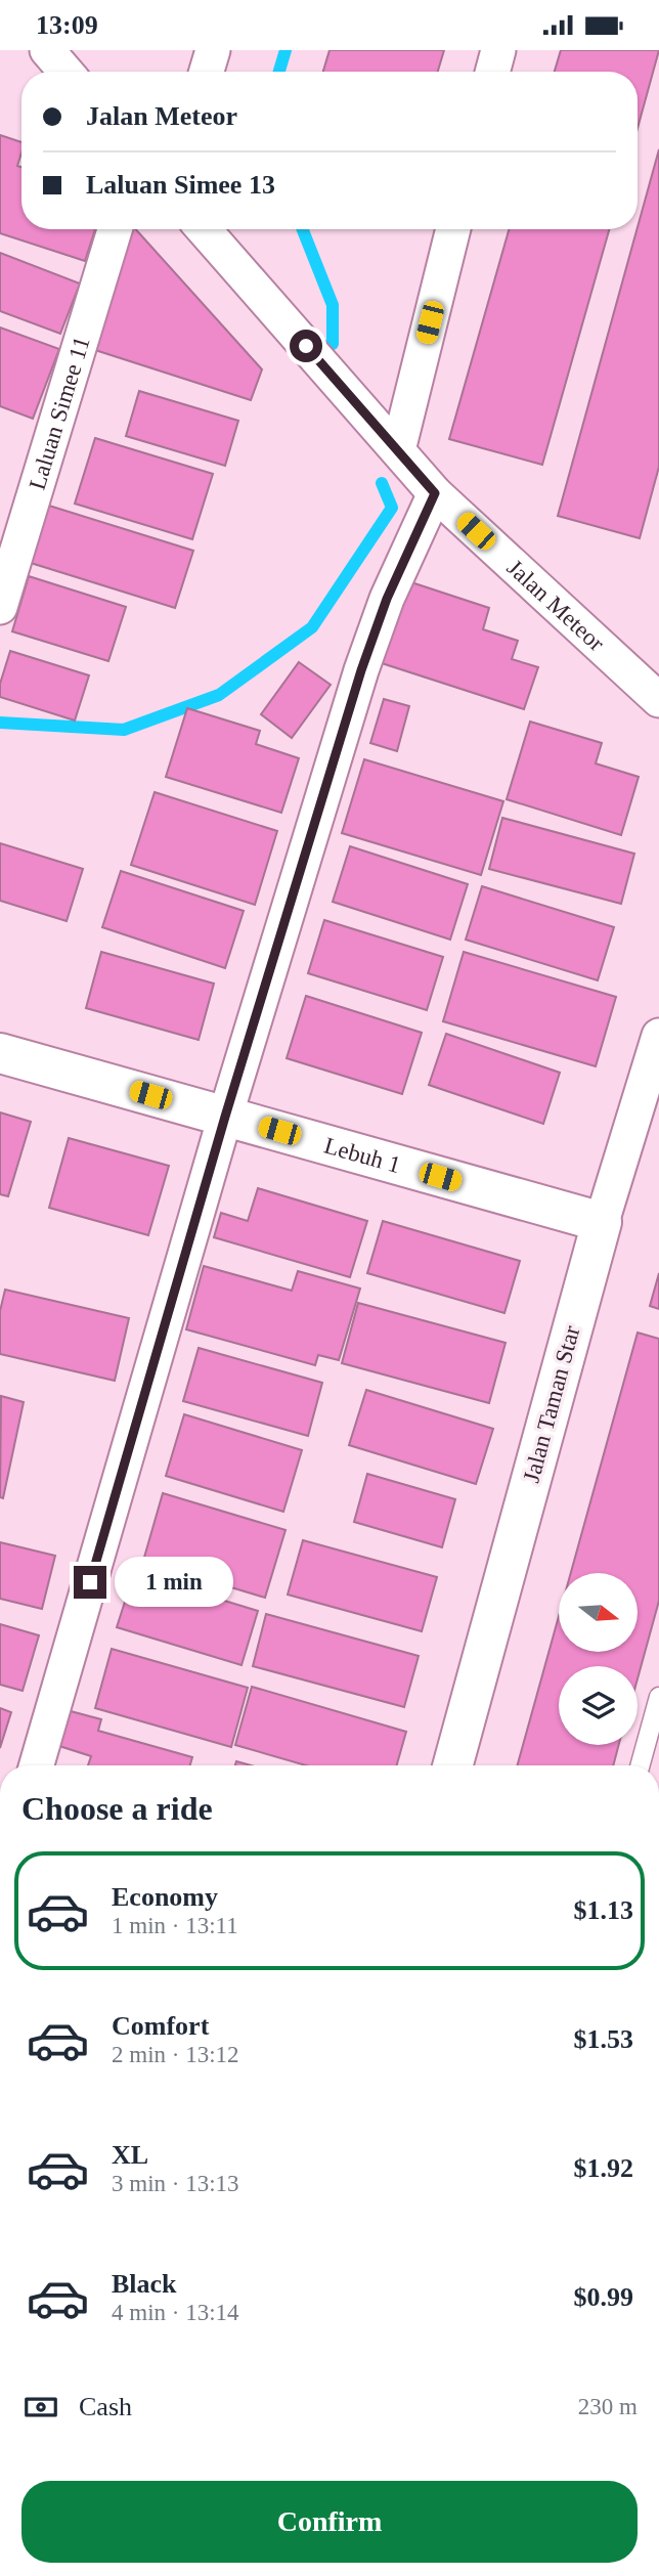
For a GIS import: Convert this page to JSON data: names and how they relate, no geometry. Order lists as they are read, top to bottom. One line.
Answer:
{"streets":{"street":["Laluan Simee 11","Jalan Meteor","Lebuh 1","Jalan Taman Star"]},"crossings":[["Lebuh 1","Jalan Taman Star"]],"north":"right","page":{"status":"13:09","banner":["Jalan Meteor","Laluan Simee 13"],"bubble":"1 min","heading":"Choose a ride","list":[{"name":"Economy","note":"1 min · 13:11","value":"$1.13"},{"name":"Comfort","note":"2 min · 13:12","value":"$1.53"},{"name":"XL","note":"3 min · 13:13","value":"$1.92"},{"name":"Black","note":"4 min · 13:14","value":"$0.99"}],"pay":["Cash","230 m"],"buttons":"Confirm"}}
